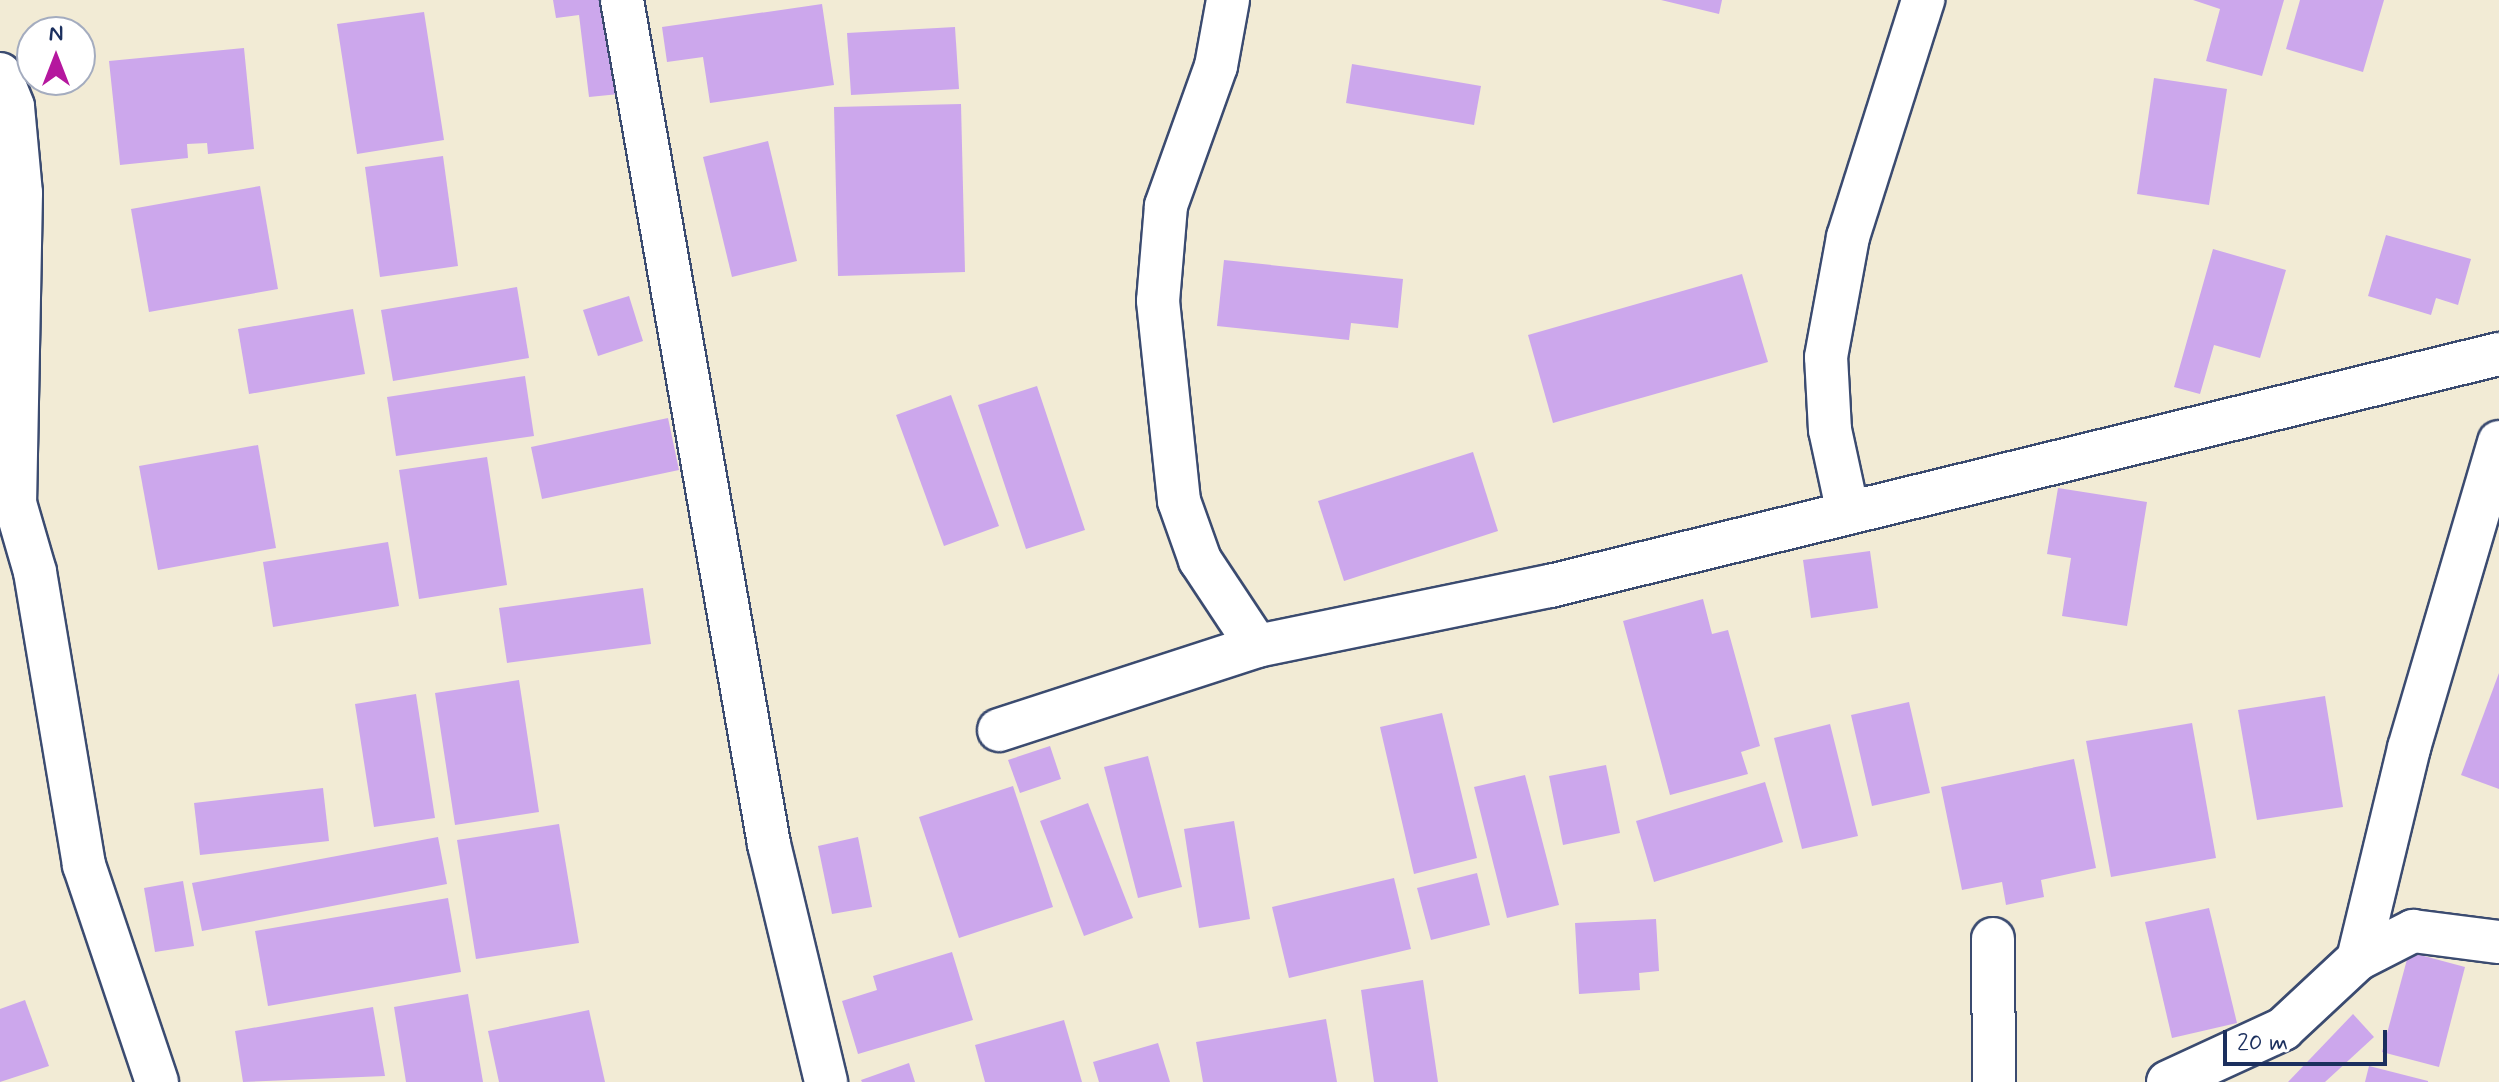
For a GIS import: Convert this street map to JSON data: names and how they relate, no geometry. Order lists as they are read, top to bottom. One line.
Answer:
{"scale_bar":"20 m","north":"top"}
